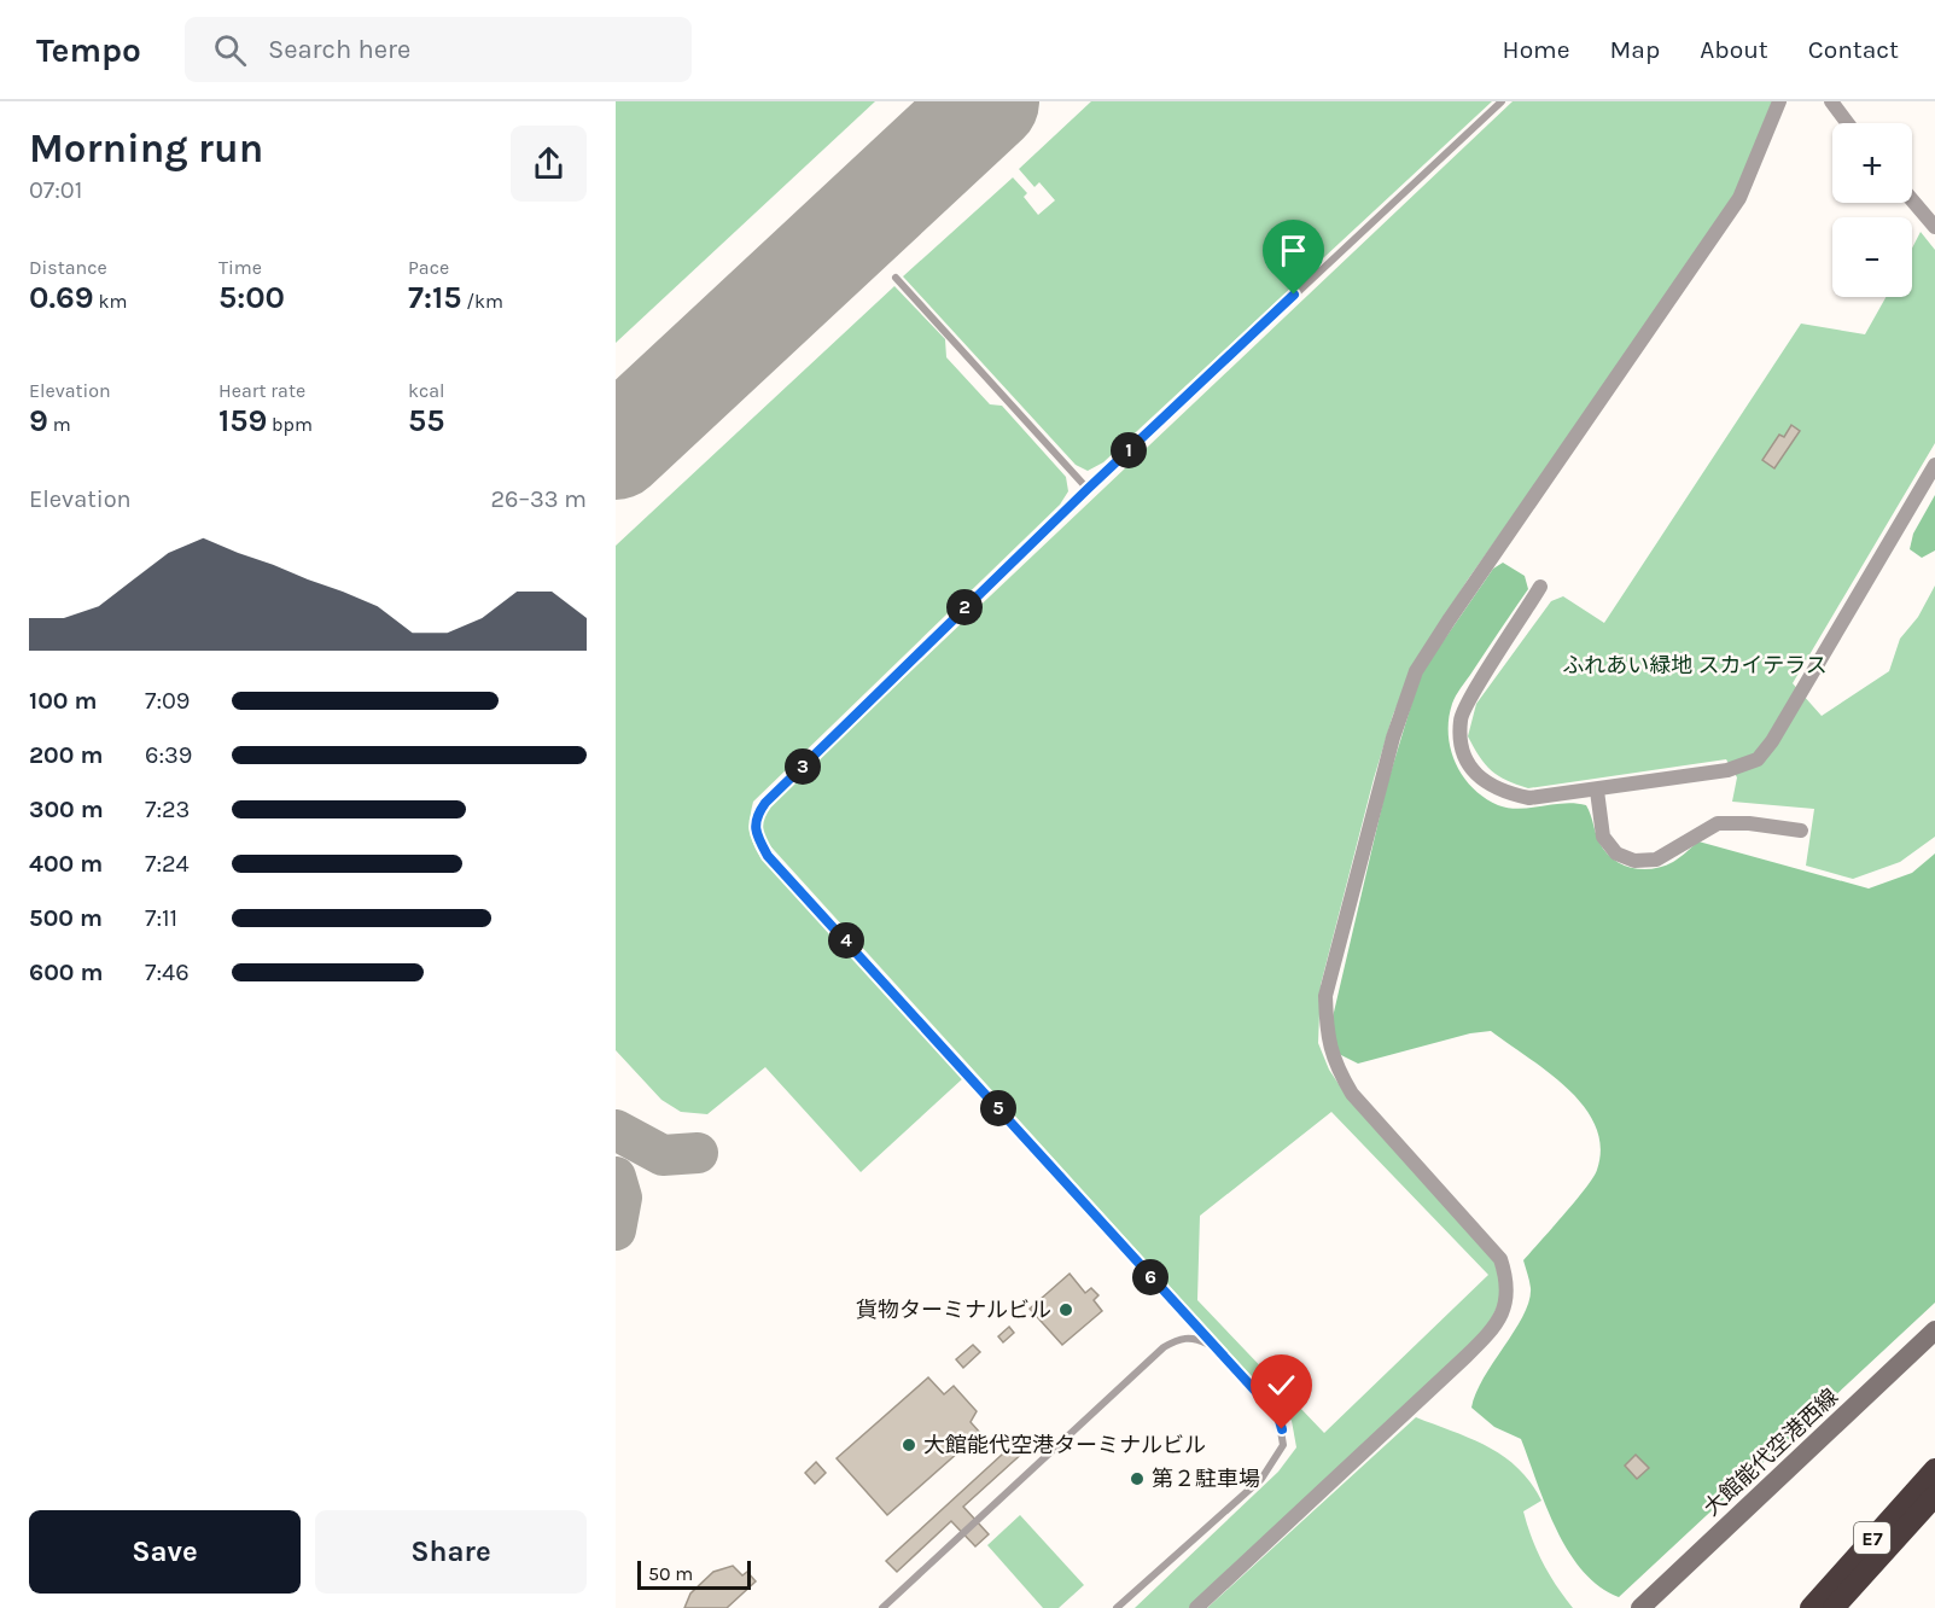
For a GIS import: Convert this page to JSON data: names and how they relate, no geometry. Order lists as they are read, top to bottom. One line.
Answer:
{"streets":{"highway":["E7"],"main road":["大館能代空港西線"]},"parks":["ふれあい緑地 スカイテラス"],"places":["貨物ターミナルビル","大館能代空港ターミナルビル","第２駐車場"],"scale_bar":"50 m","page":{"header":"Tempo","search":"Search here","nav":["Home","Map","About","Contact"],"heading":["Morning run","07:01"],"map_buttons":["+","−"],"stats":[["Distance","0.69 km"],["Time","5:00"],["Pace","7:15 /km"],["Elevation","9 m"],["Heart rate","159 bpm"],["kcal","55"]],"pins":["1","2","3","4","5","6"],"chart":["Elevation","26–33 m"],"list":[{"name":"100 m","note":"7:09"},{"name":"200 m","note":"6:39"},{"name":"300 m","note":"7:23"},{"name":"400 m","note":"7:24"},{"name":"500 m","note":"7:11"},{"name":"600 m","note":"7:46"}],"buttons":["Save","Share"],"scale":"50 m"}}
